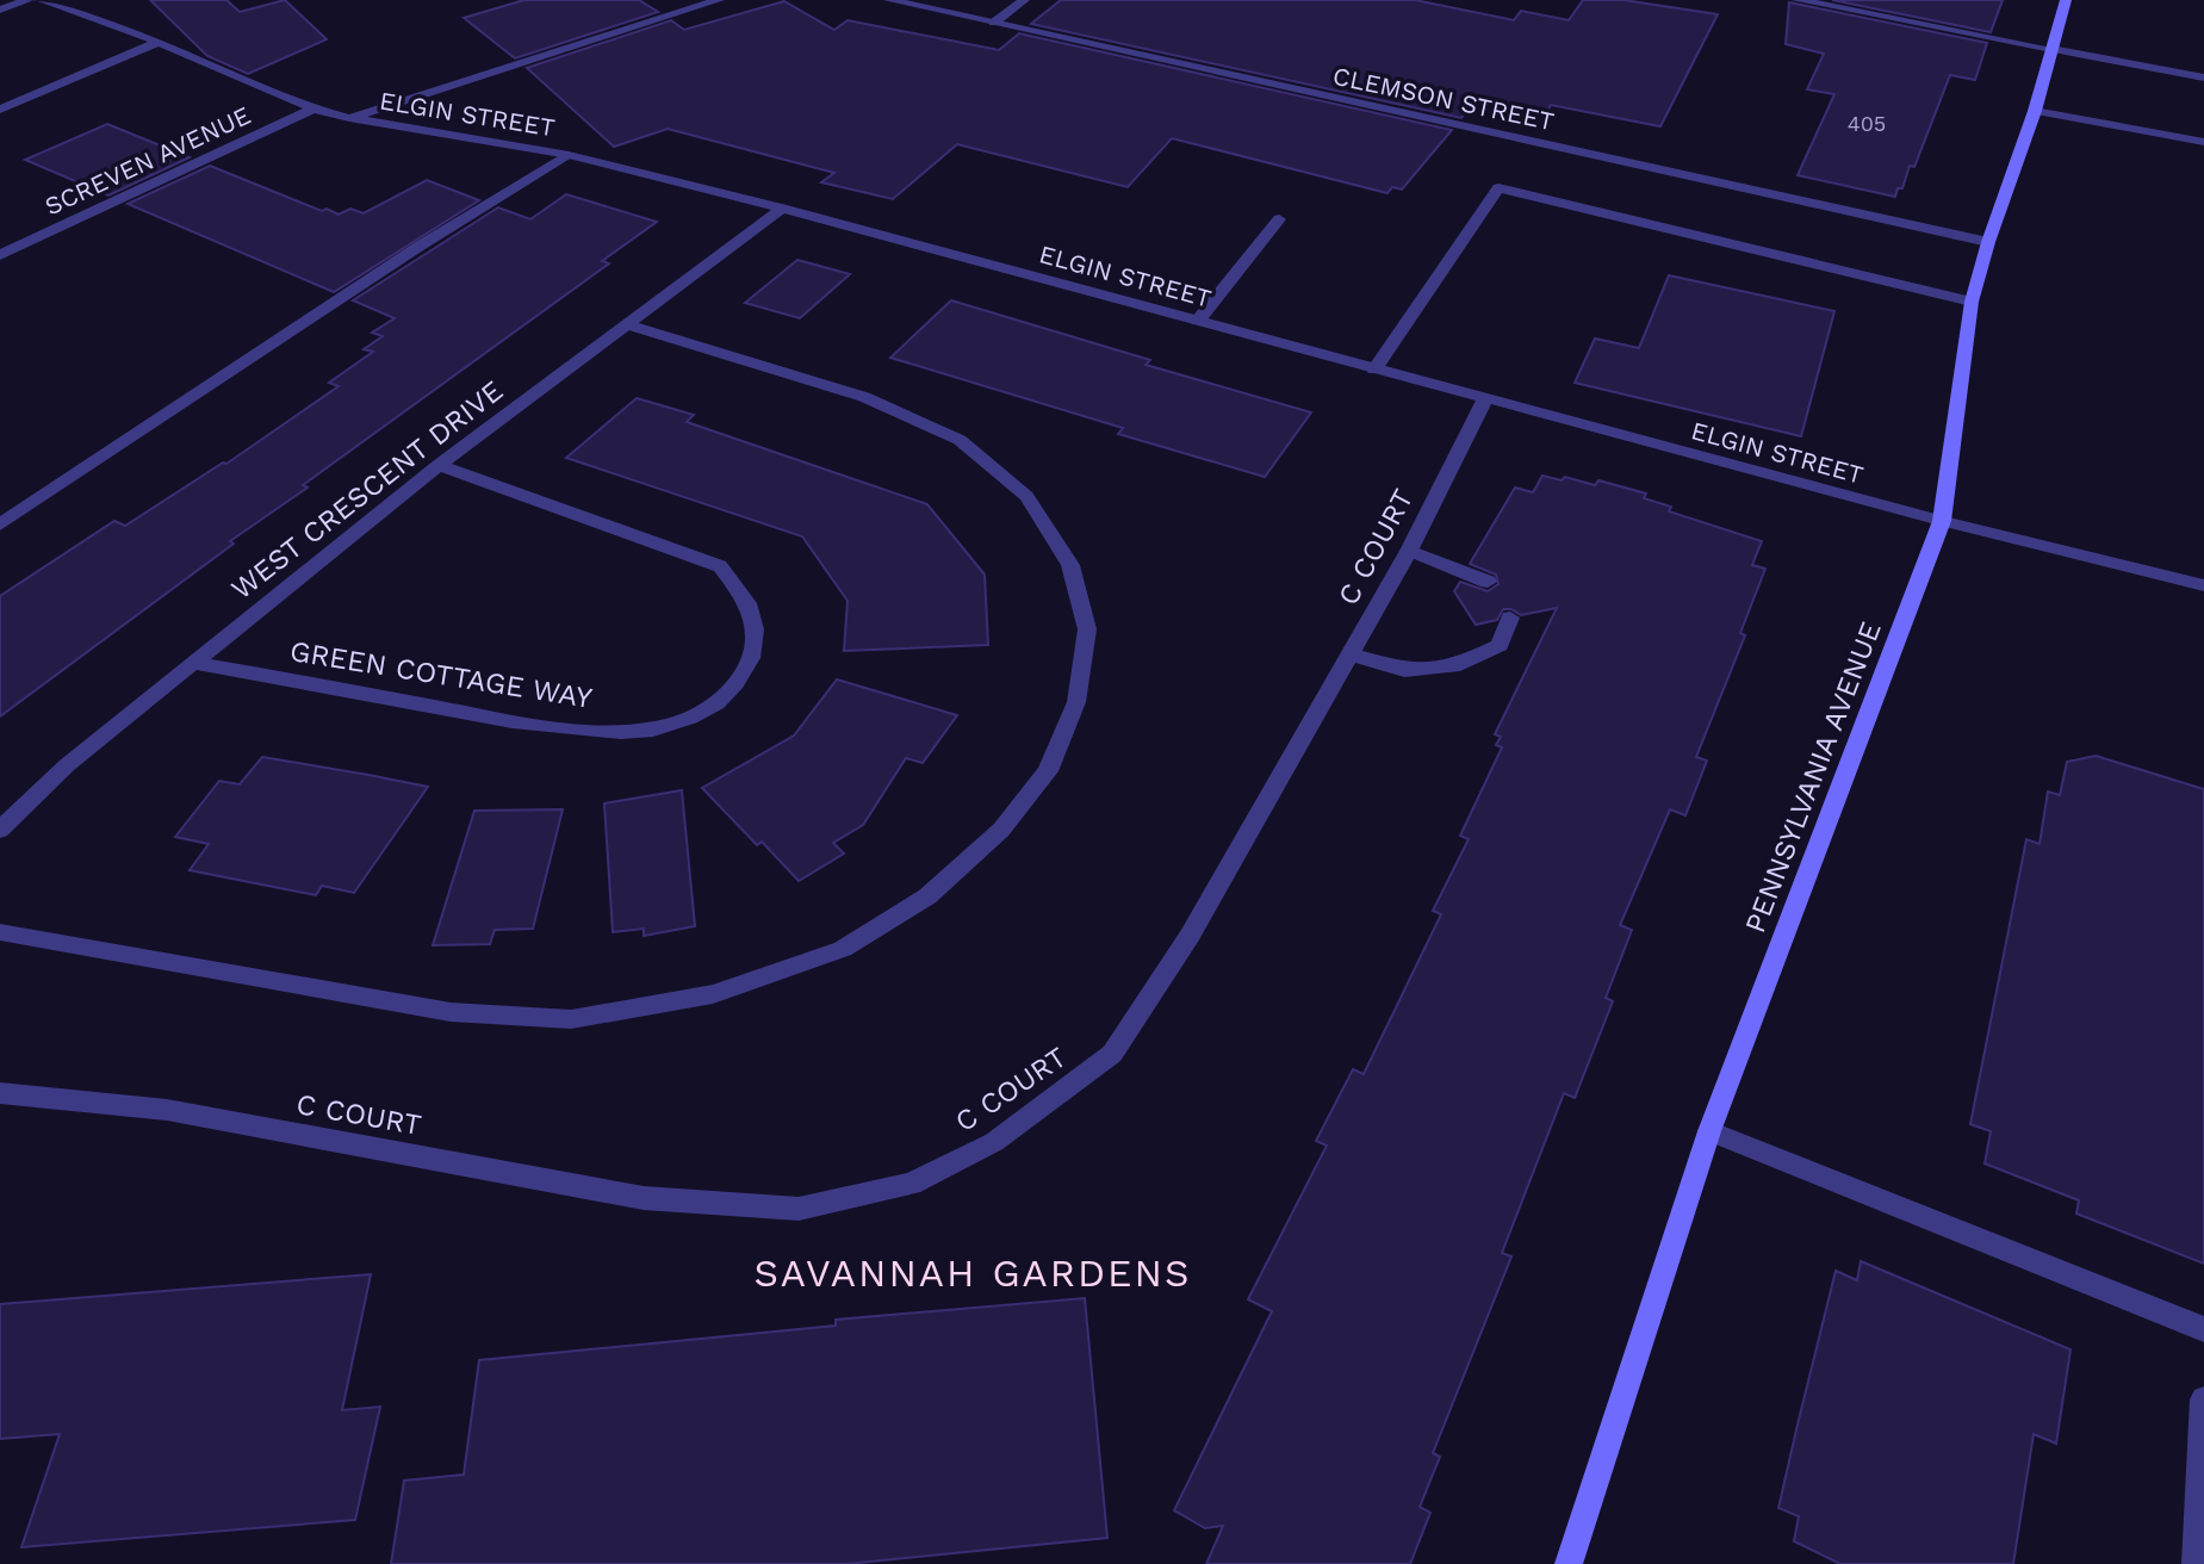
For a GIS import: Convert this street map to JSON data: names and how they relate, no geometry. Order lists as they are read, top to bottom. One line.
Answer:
{"streets":{"main road":["PENNSYLVANIA AVENUE"],"street":["CLEMSON STREET","ELGIN STREET","SCREVEN AVENUE","WEST CRESCENT DRIVE","C COURT","GREEN COTTAGE WAY"]},"crossings":[["CLEMSON STREET","PENNSYLVANIA AVENUE"],["ELGIN STREET","SCREVEN AVENUE"],["ELGIN STREET","WEST CRESCENT DRIVE"],["ELGIN STREET","C COURT"],["ELGIN STREET","PENNSYLVANIA AVENUE"],["WEST CRESCENT DRIVE","GREEN COTTAGE WAY"]],"districts":["SAVANNAH GARDENS"],"house_numbers":["405"]}
